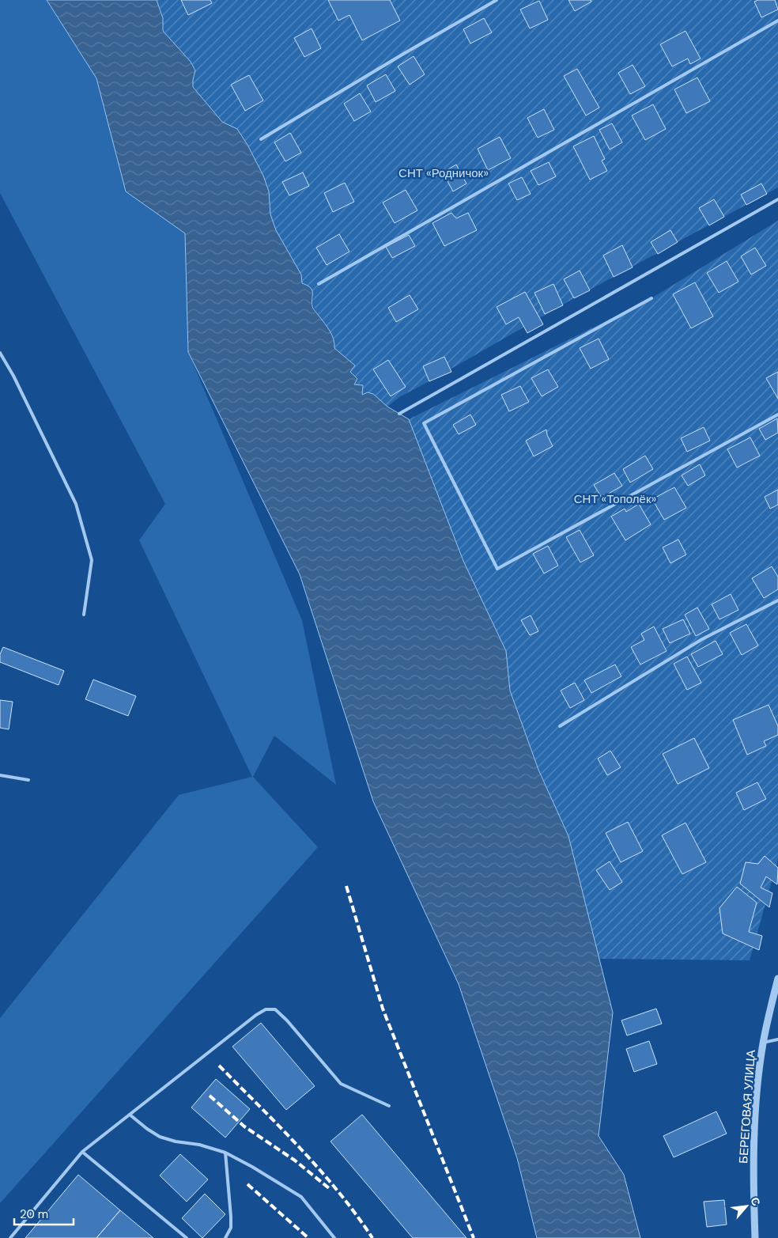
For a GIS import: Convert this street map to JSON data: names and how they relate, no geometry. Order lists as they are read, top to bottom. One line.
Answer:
{"streets":{"street":["БЕРЕГОВАЯ УЛИЦА"]},"parks":["СНТ «Родничок»","СНТ «Тополёк»"],"scale_bar":"20 m","north":"top right"}
